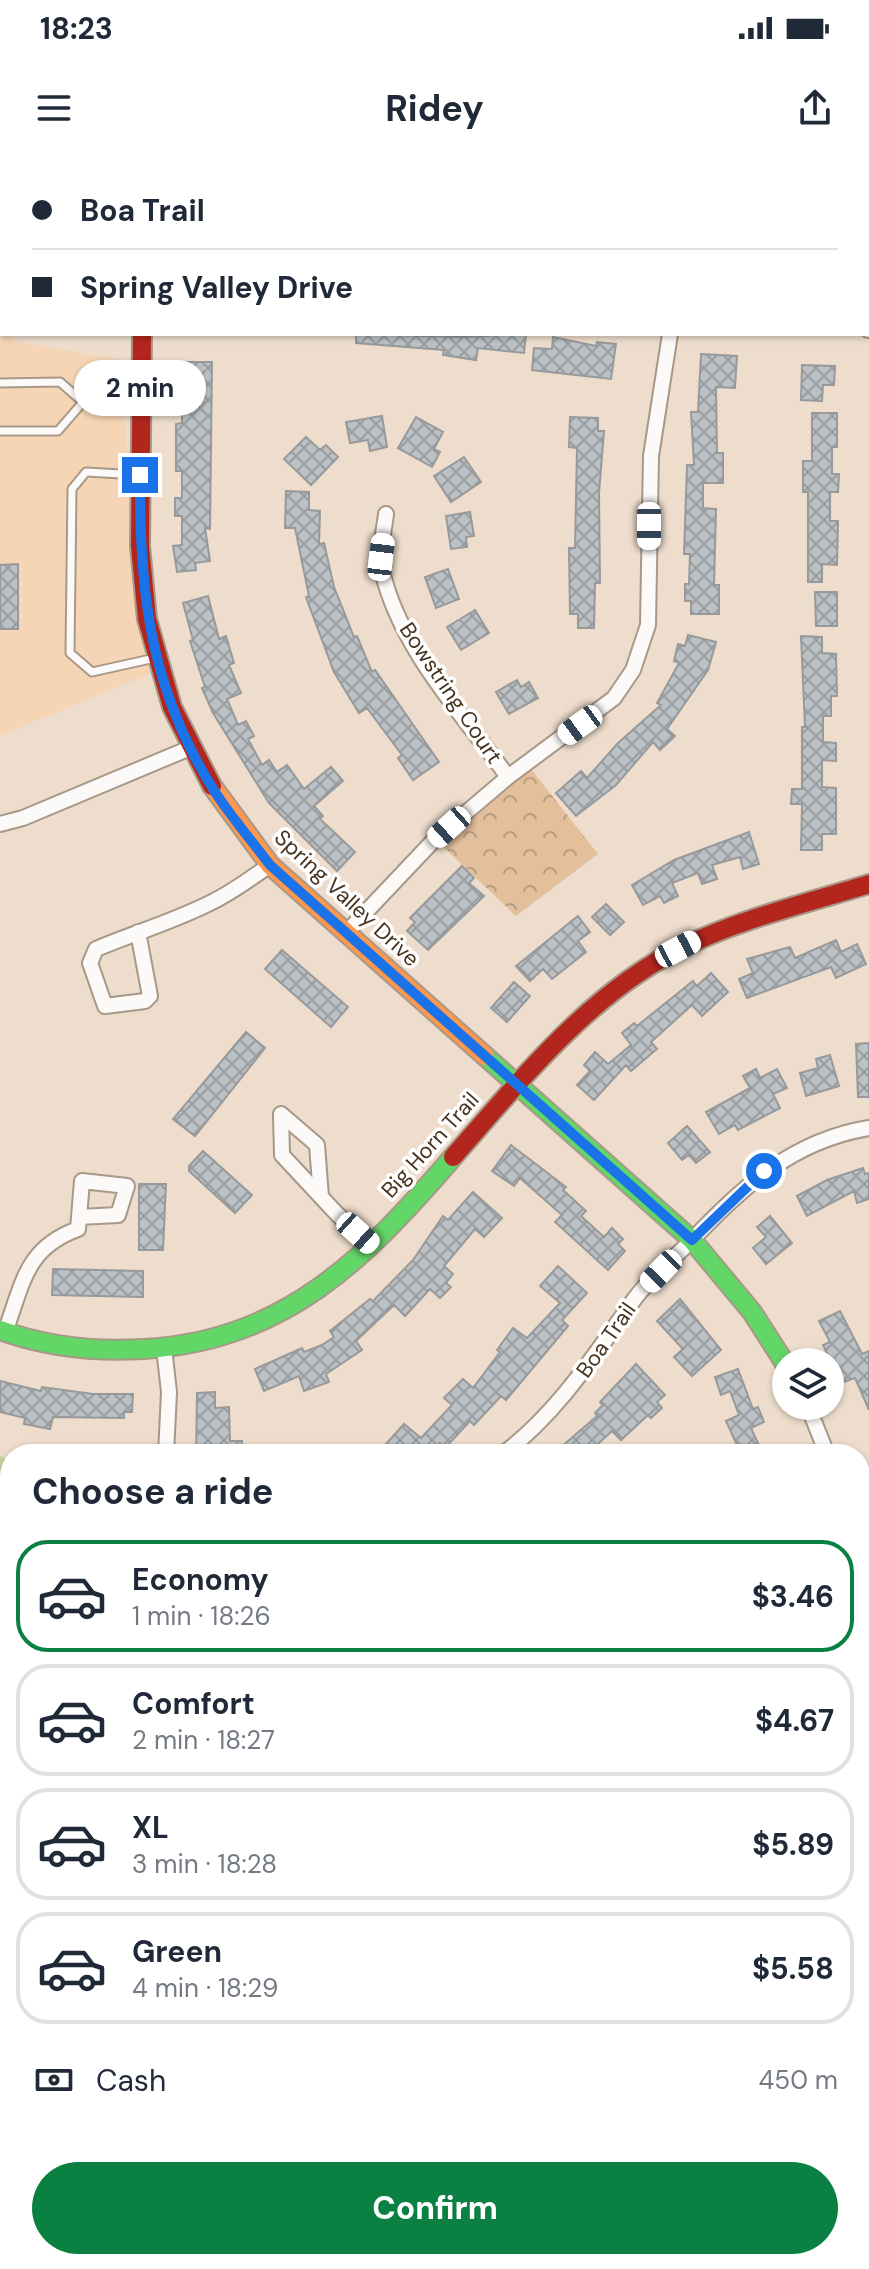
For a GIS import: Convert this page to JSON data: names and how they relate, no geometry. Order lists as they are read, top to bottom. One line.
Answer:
{"streets":{"street":["Bowstring Court","Spring Valley Drive","Big Horn Trail","Boa Trail"]},"crossings":[["Spring Valley Drive","Big Horn Trail"],["Spring Valley Drive","Boa Trail"]],"page":{"status":"18:23","header":"Ridey","banner":["Boa Trail","Spring Valley Drive"],"bubble":"2 min","heading":"Choose a ride","list":[{"name":"Economy","note":"1 min · 18:26","value":"$3.46"},{"name":"Comfort","note":"2 min · 18:27","value":"$4.67"},{"name":"XL","note":"3 min · 18:28","value":"$5.89"},{"name":"Green","note":"4 min · 18:29","value":"$5.58"}],"pay":["Cash","450 m"],"buttons":"Confirm"}}
